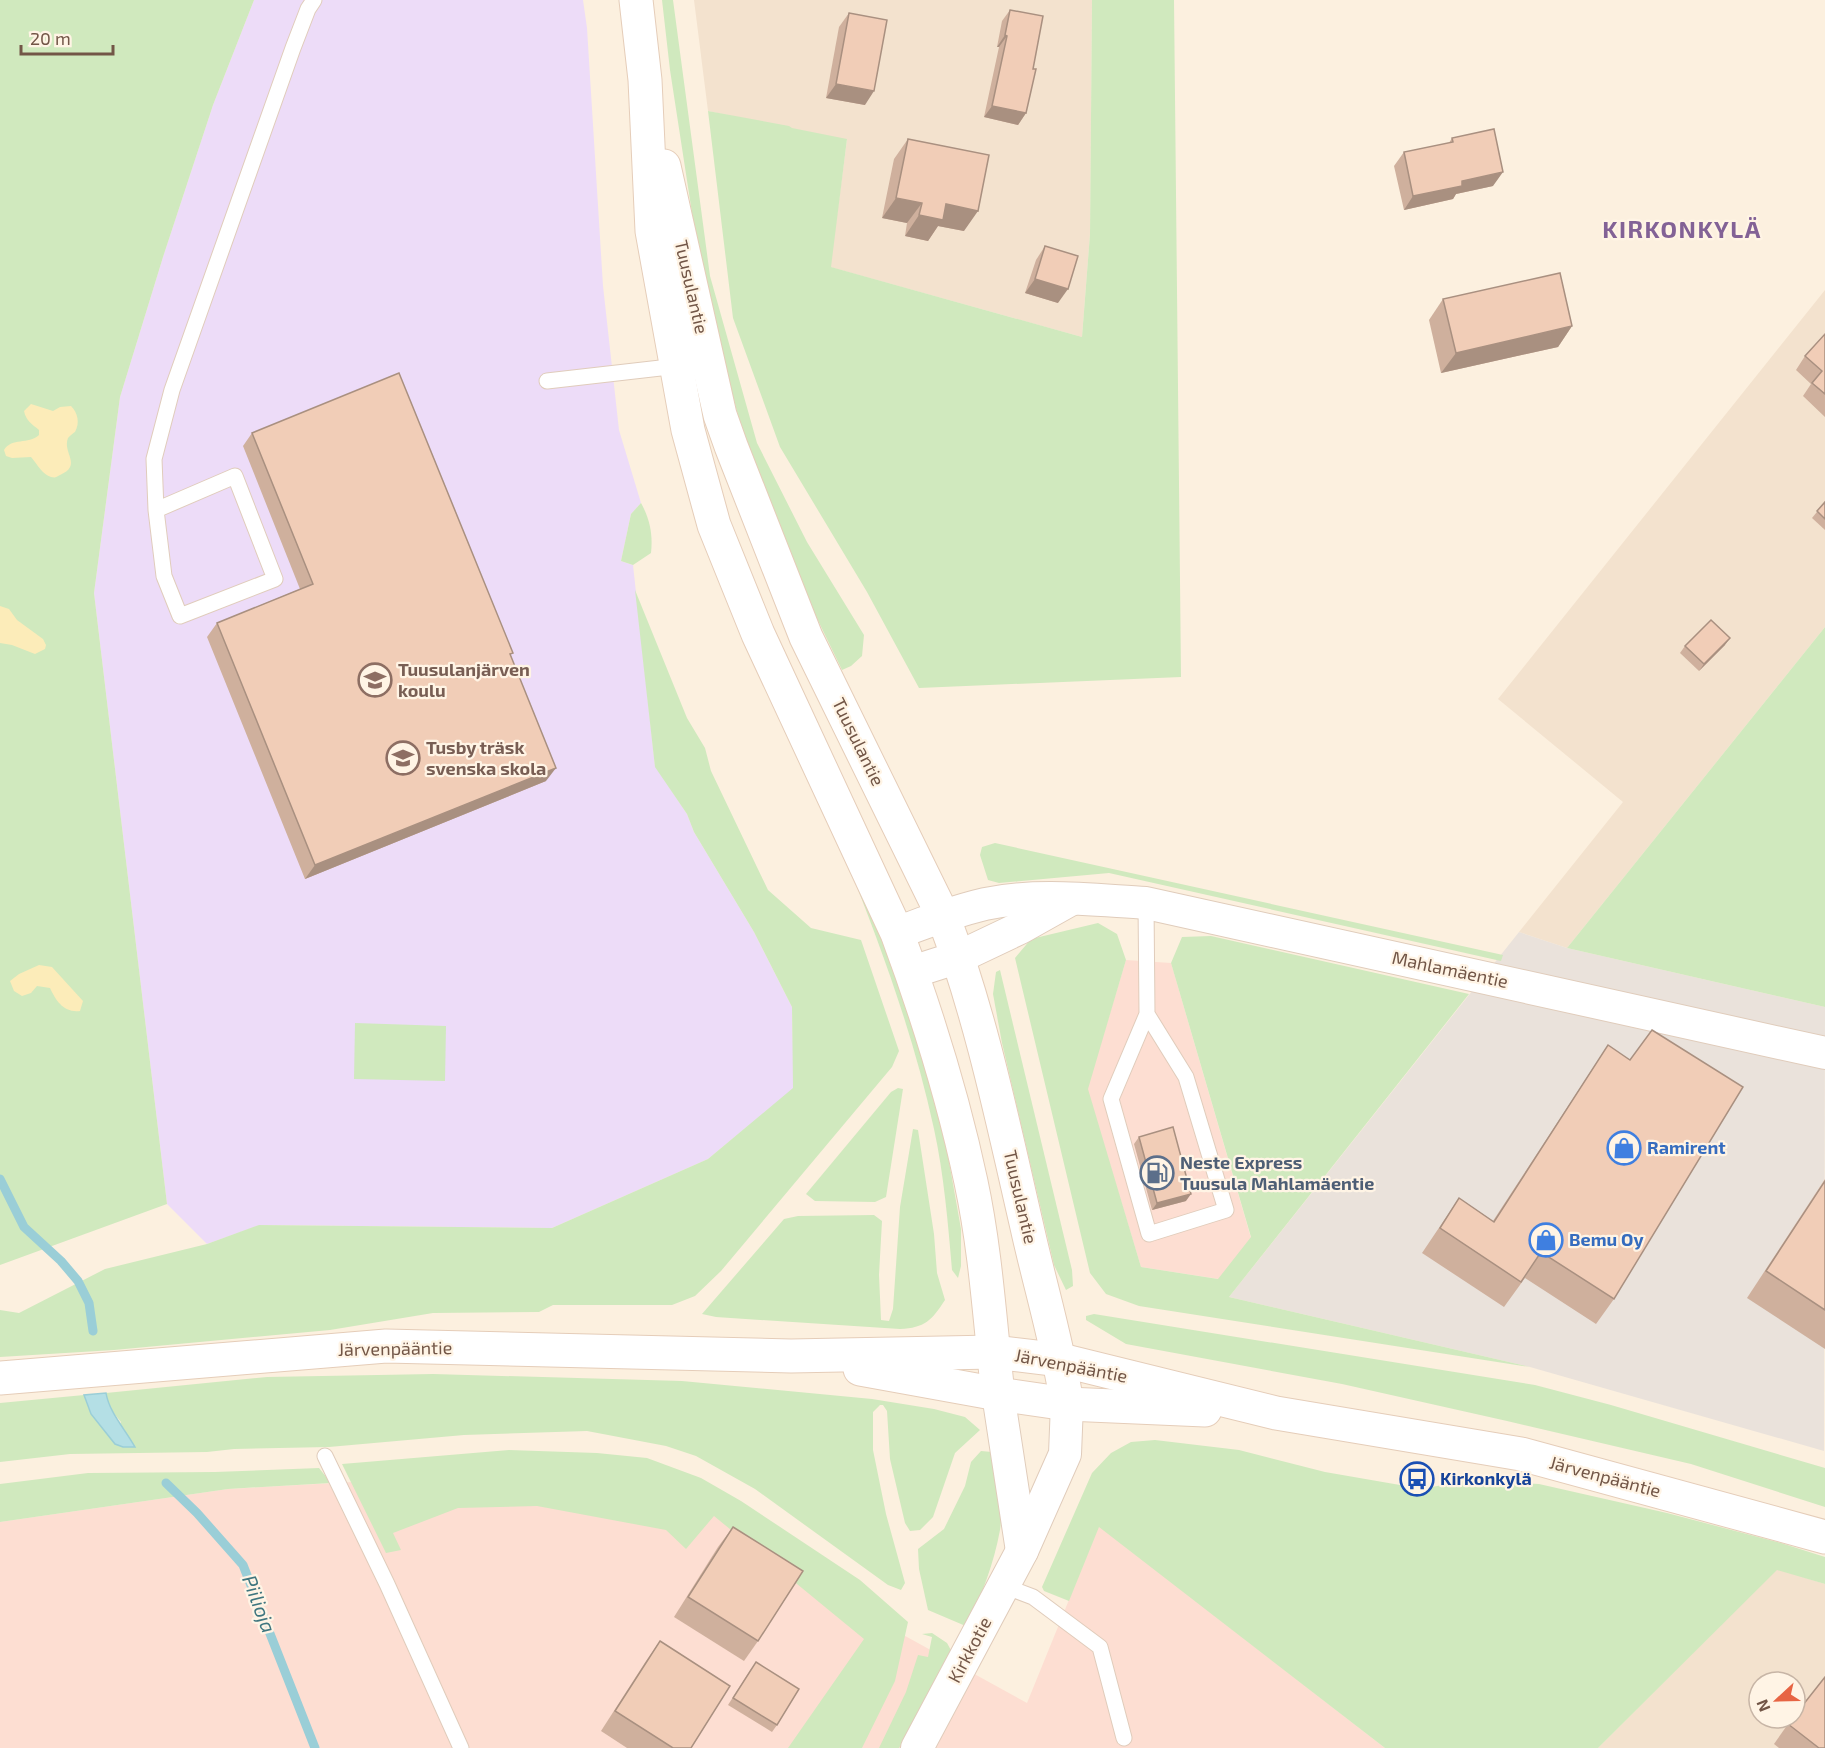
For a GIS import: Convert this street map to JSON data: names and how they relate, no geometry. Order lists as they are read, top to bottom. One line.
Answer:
{"streets":{"main road":["Tuusulantie","Järvenpääntie"],"street":["Mahlamäentie","Kirkkotie"]},"crossings":[["Tuusulantie","Mahlamäentie"],["Tuusulantie","Järvenpääntie"],["Tuusulantie","Kirkkotie"],["Järvenpääntie","Kirkkotie"]],"districts":["KIRKONKYLÄ"],"water":["Piilioja"],"places":{"school or university":["Tuusulanjärven koulu","Tusby träsk svenska skola"],"shop":["Ramirent","Bemu Oy"],"fuel station":["Neste Express Tuusula Mahlamäentie"],"bus stop":["Kirkonkylä"]},"scale_bar":"20 m","north":"left"}
